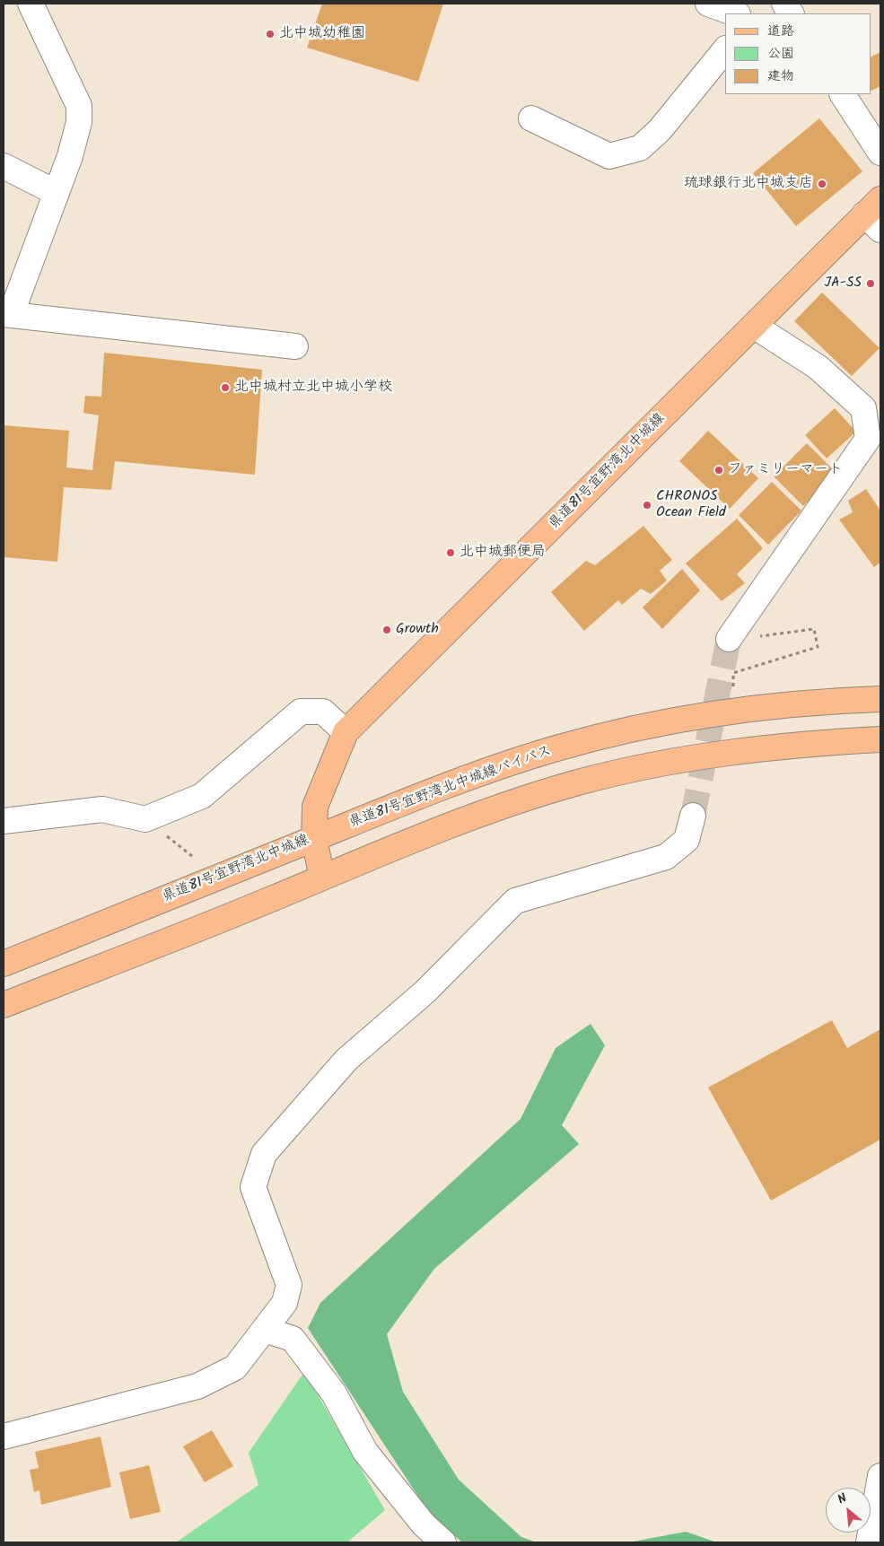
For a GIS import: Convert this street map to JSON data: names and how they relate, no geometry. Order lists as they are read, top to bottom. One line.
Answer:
{"streets":{"main road":["県道81号宜野湾北中城線","県道81号宜野湾北中城線バイパス"]},"crossings":[["県道81号宜野湾北中城線","県道81号宜野湾北中城線バイパス"]],"places":["北中城幼稚園","琉球銀行北中城支店","JA-SS","北中城村立北中城小学校","ファミリーマート","CHRONOS Ocean Field","北中城郵便局","Growth"],"legend":["道路","公園","建物"],"north":"top left"}
